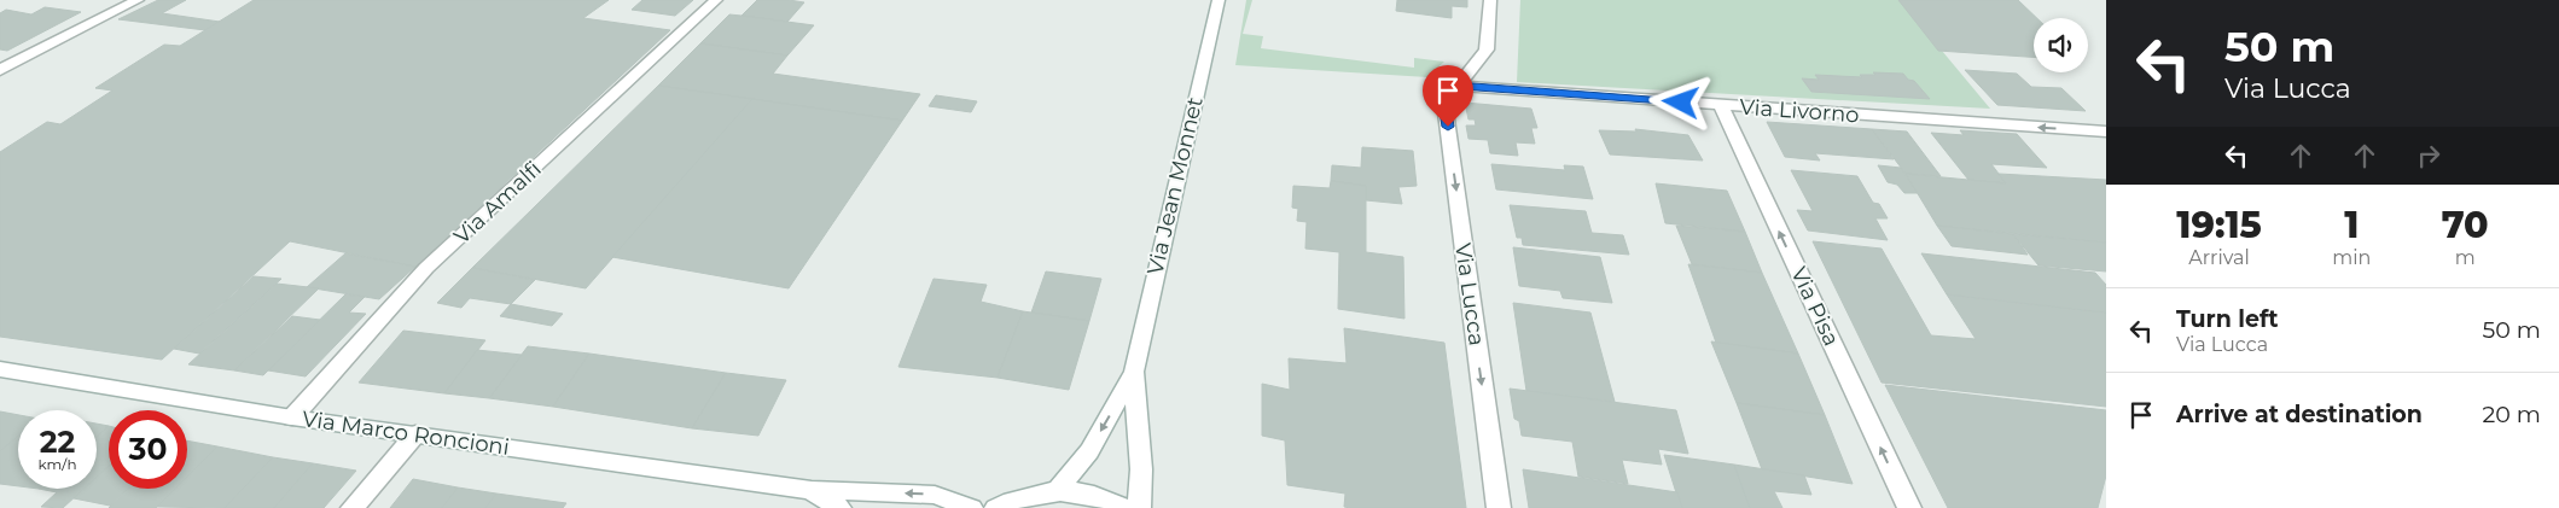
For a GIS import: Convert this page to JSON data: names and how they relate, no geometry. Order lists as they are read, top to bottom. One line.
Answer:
{"streets":{"street":["Via Livorno","Via Jean Monnet","Via Amalfi","Via Lucca","Via Pisa","Via Marco Roncioni"]},"crossings":[["Via Livorno","Via Lucca"],["Via Livorno","Via Pisa"],["Via Amalfi","Via Marco Roncioni"]],"one_way":["Via Livorno","Via Lucca","Via Pisa"],"page":{"turn":["50 m","Via Lucca"],"eta":["19:15","Arrival","1","min","70","m"],"list":[{"name":"Turn left","note":"Via Lucca","value":"50 m"},{"name":"Arrive at destination","value":"20 m"}],"speed":"22 km/h","limit":"30"}}
